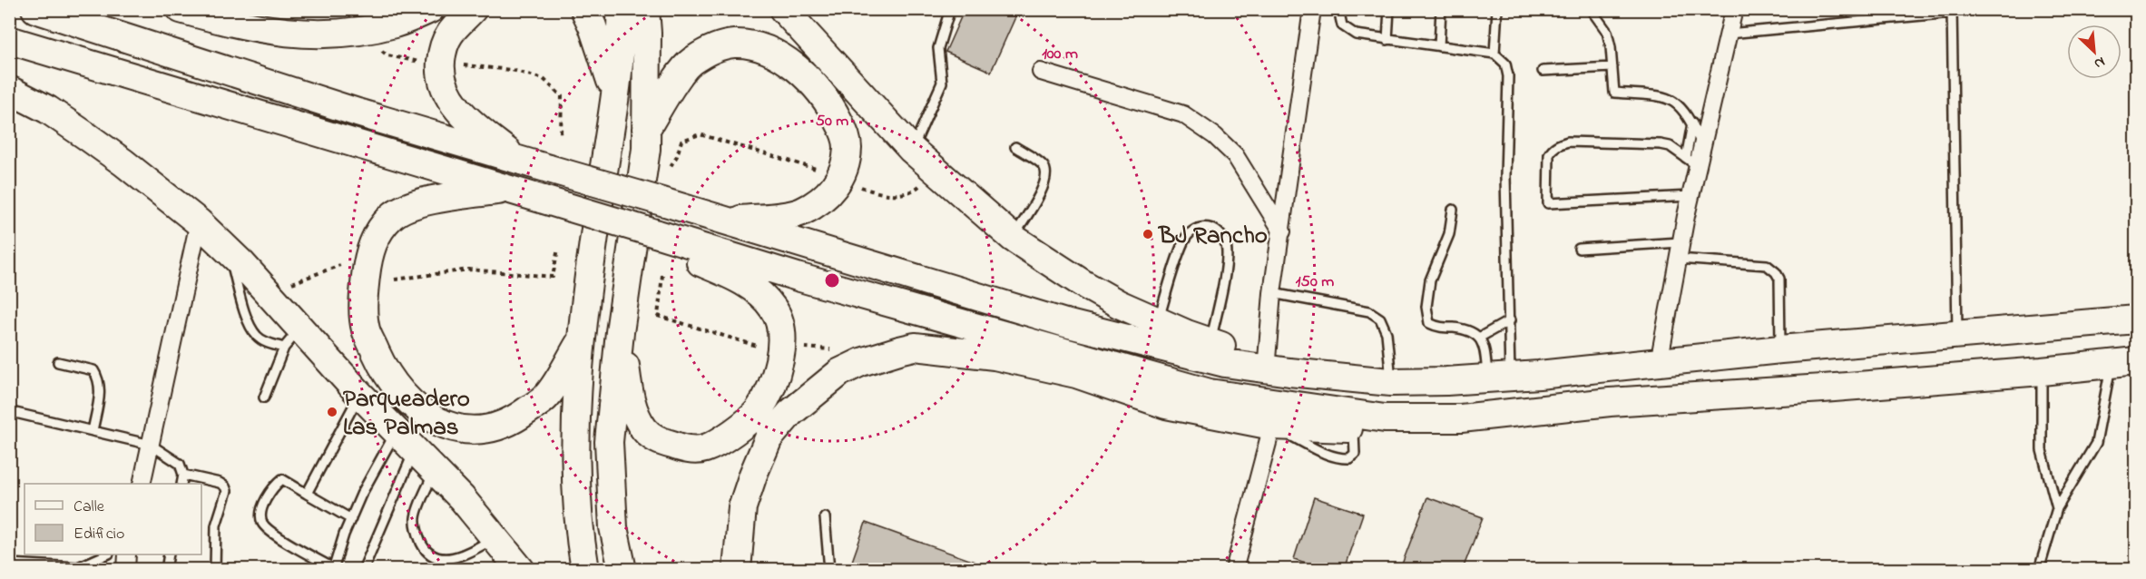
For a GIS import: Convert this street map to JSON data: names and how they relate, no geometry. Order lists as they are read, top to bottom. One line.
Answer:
{"places":["BJ Rancho","Parqueadero Las Palmas"],"legend":["Calle","Edificio"],"north":"bottom right","rings":["100 m","50 m","150 m"]}
